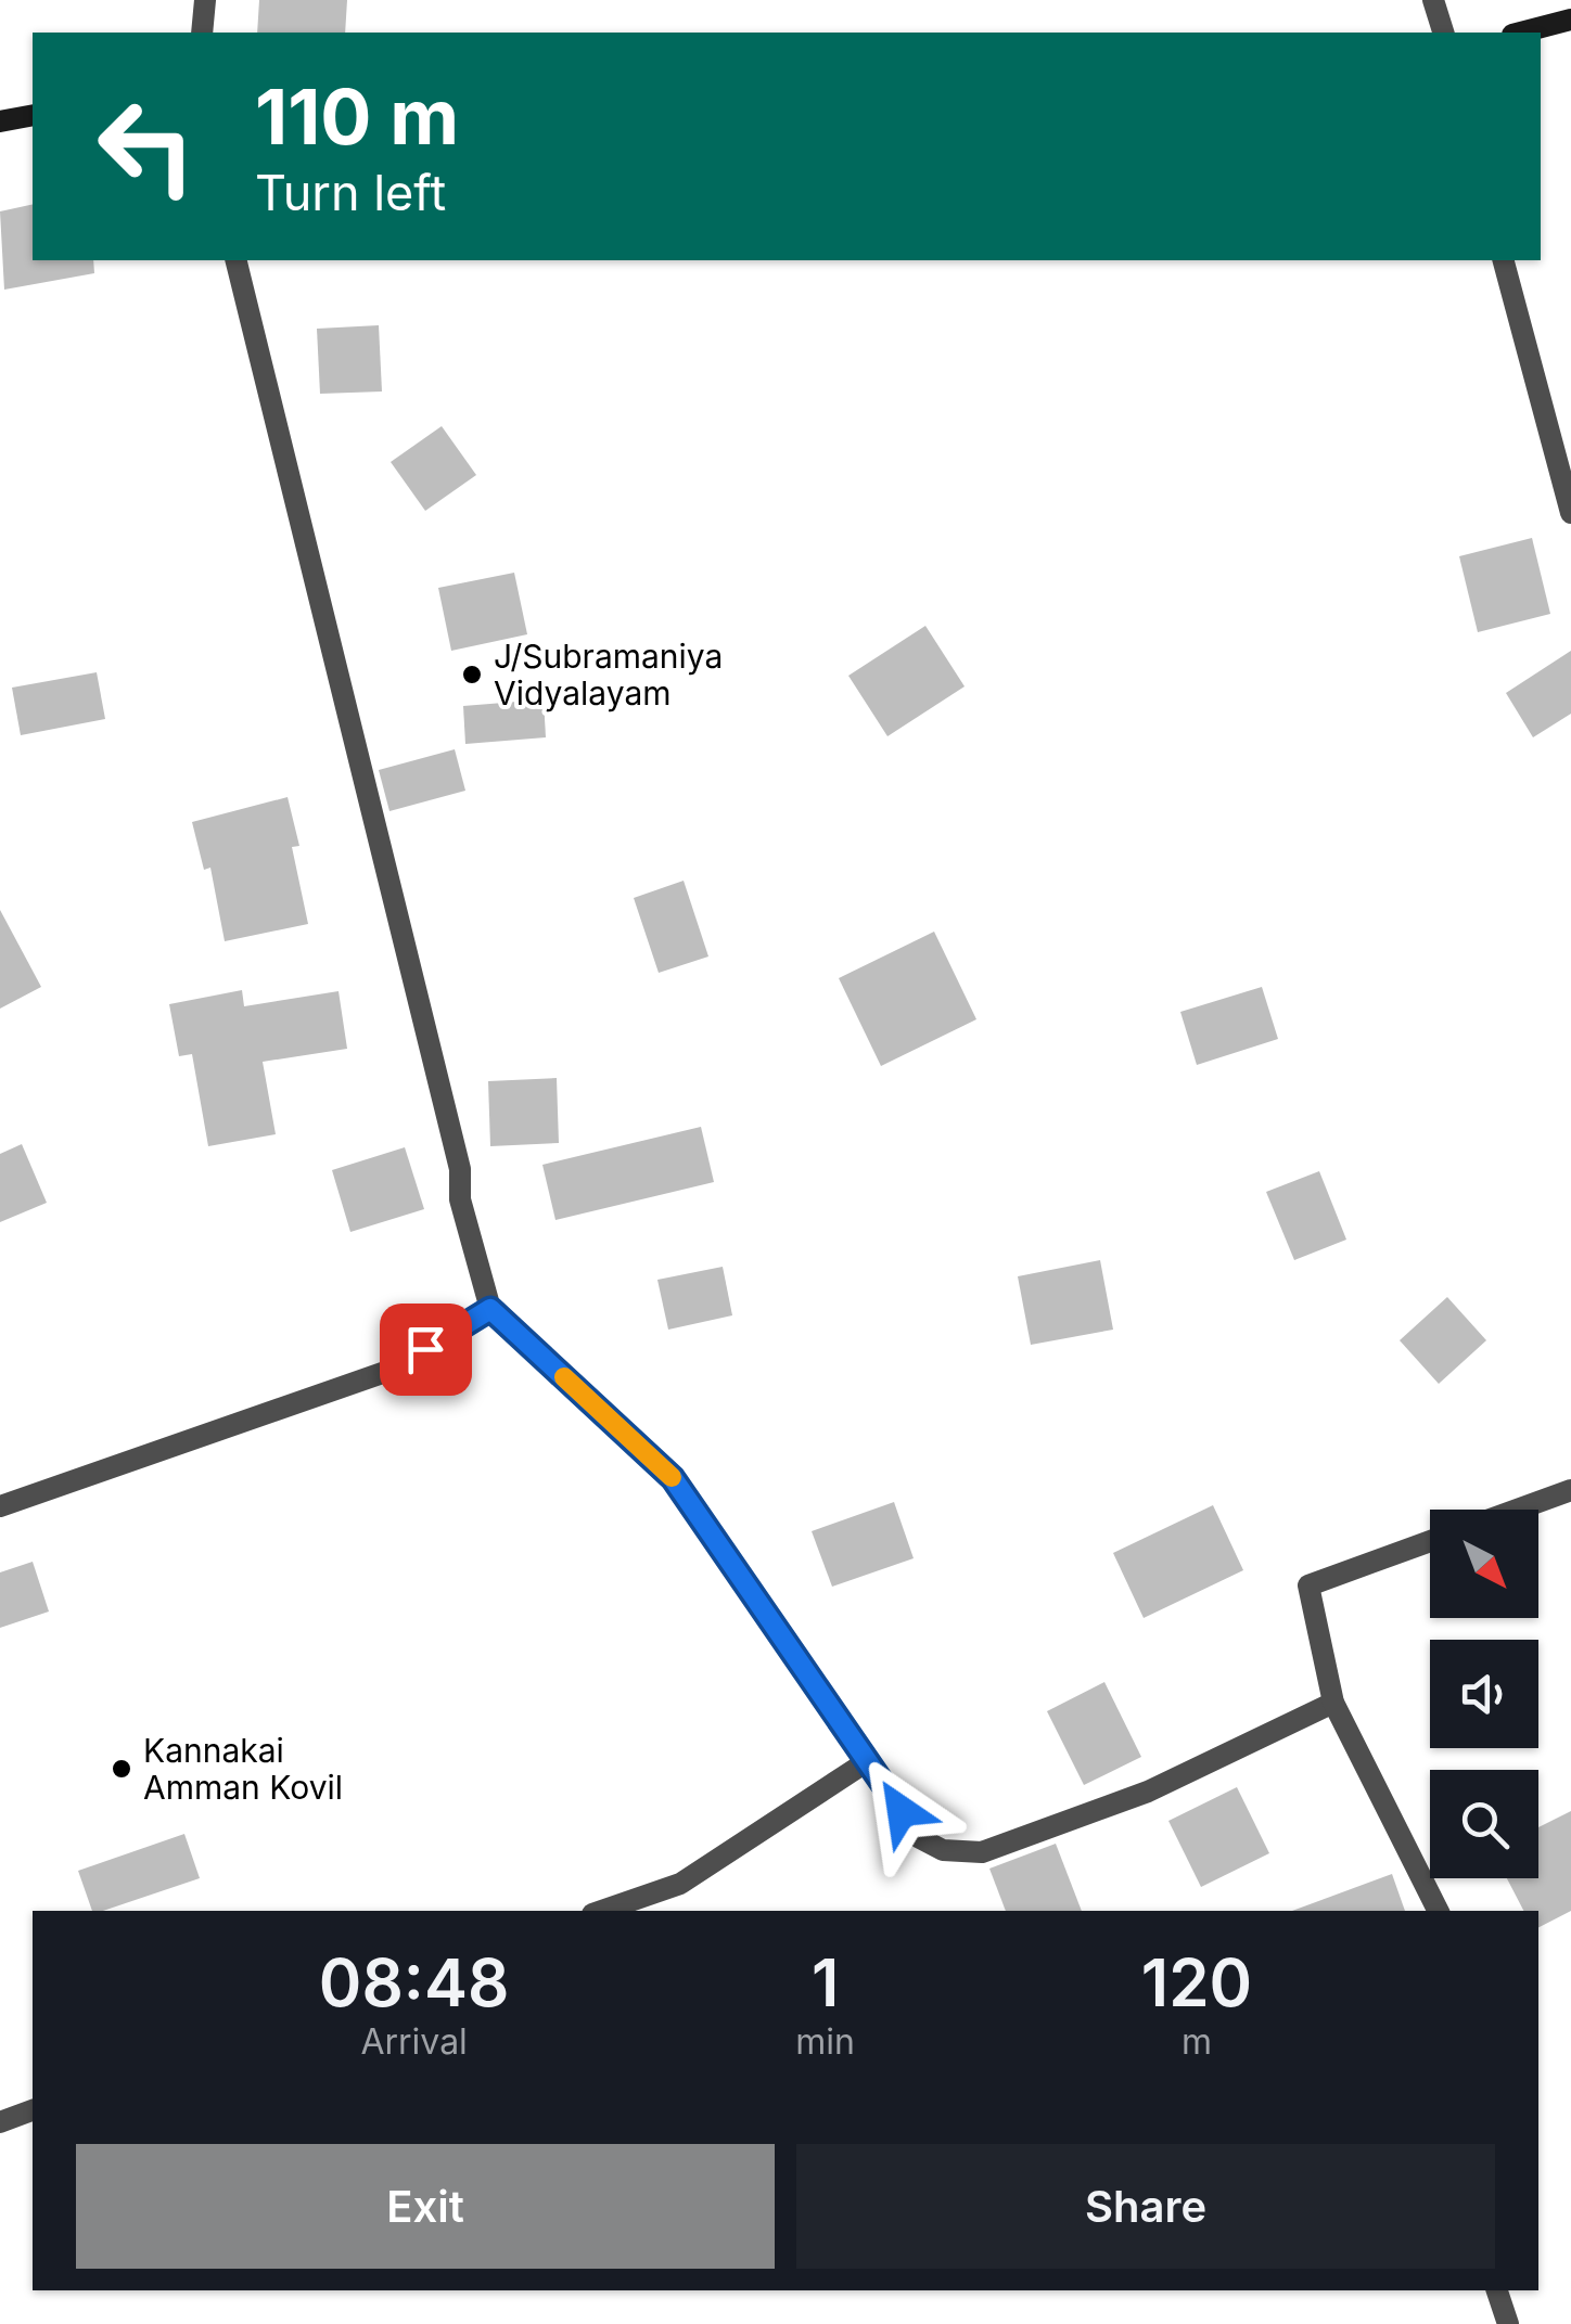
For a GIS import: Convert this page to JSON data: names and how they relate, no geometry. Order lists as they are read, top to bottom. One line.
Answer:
{"places":["J/Subramaniya Vidyalayam","Kannakai Amman Kovil"],"north":"bottom right","page":{"turn":["110 m","Turn left"],"eta":["08:48","Arrival","1","min","120","m"],"buttons":["Exit","Share"]}}
